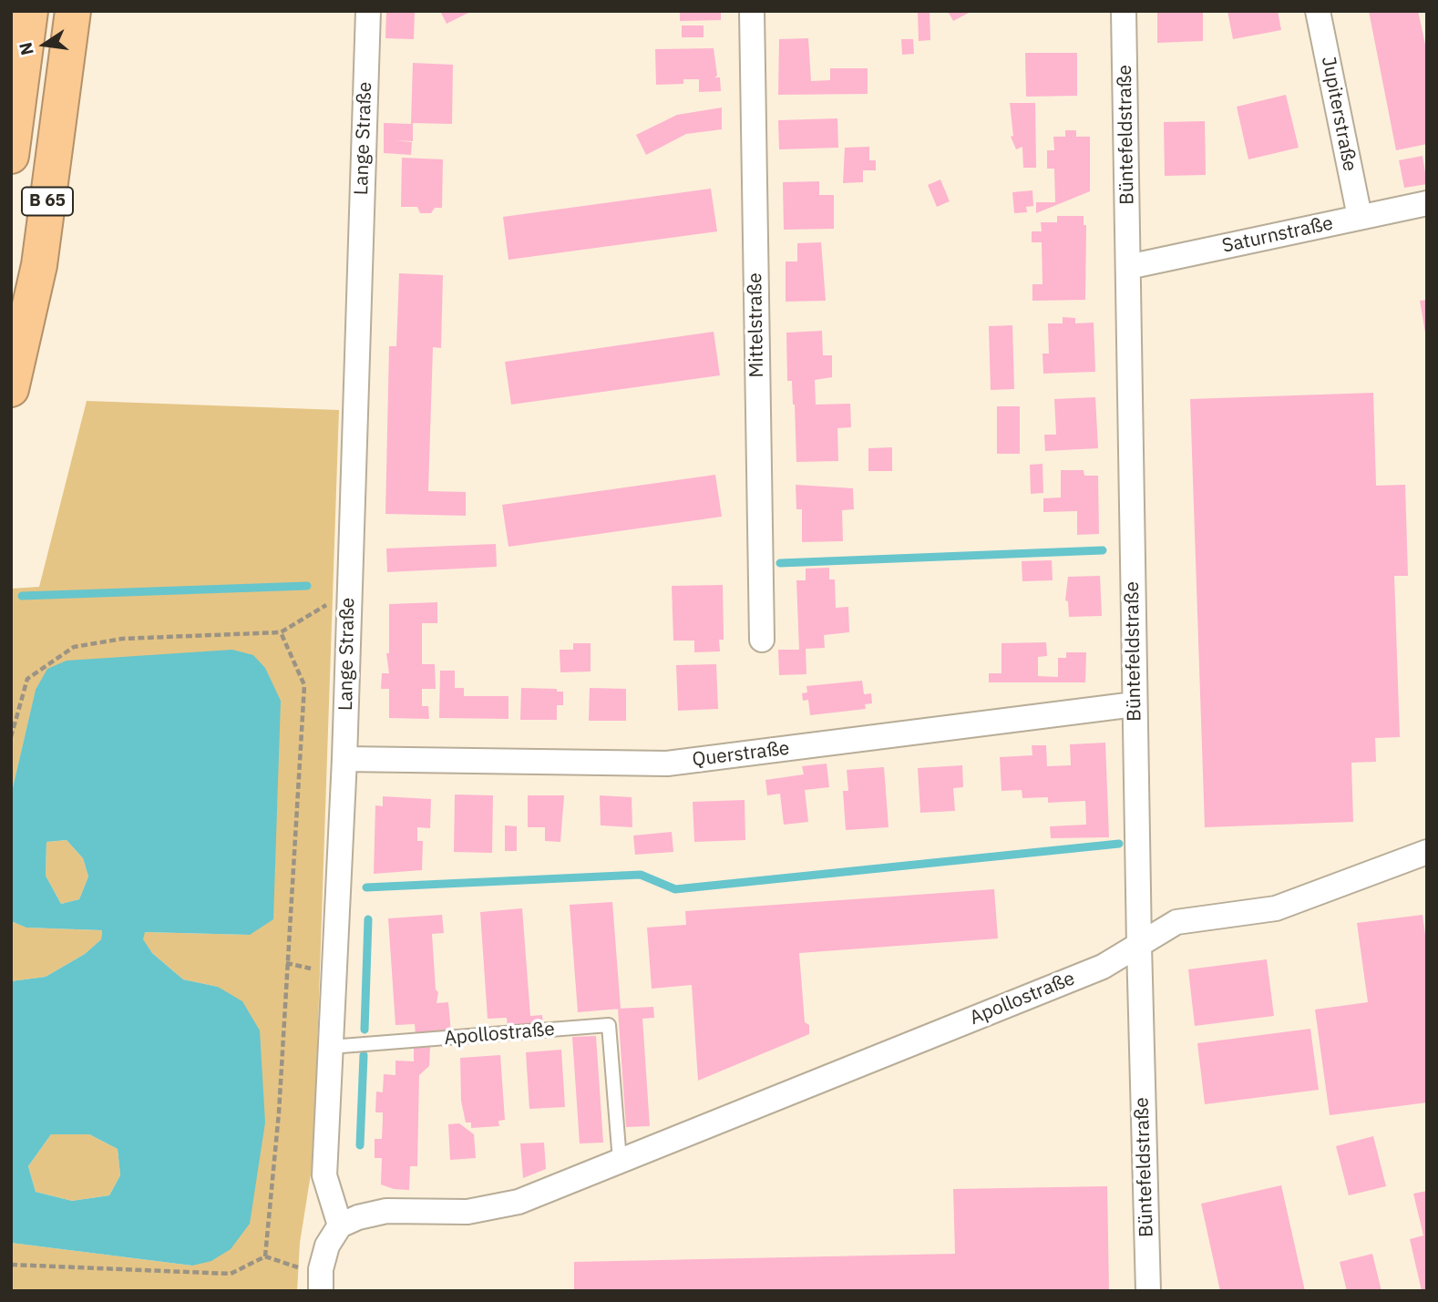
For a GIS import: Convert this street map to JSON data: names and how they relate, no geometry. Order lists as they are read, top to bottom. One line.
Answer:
{"streets":{"highway":["B 65"],"street":["Jupiterstraße","Büntefeldstraße","Lange Straße","Saturnstraße","Mittelstraße","Querstraße","Apollostraße"]},"crossings":[["Jupiterstraße","Saturnstraße"],["Büntefeldstraße","Saturnstraße"],["Büntefeldstraße","Querstraße"],["Büntefeldstraße","Apollostraße"],["Lange Straße","Querstraße"],["Lange Straße","Apollostraße"]],"north":"left"}
